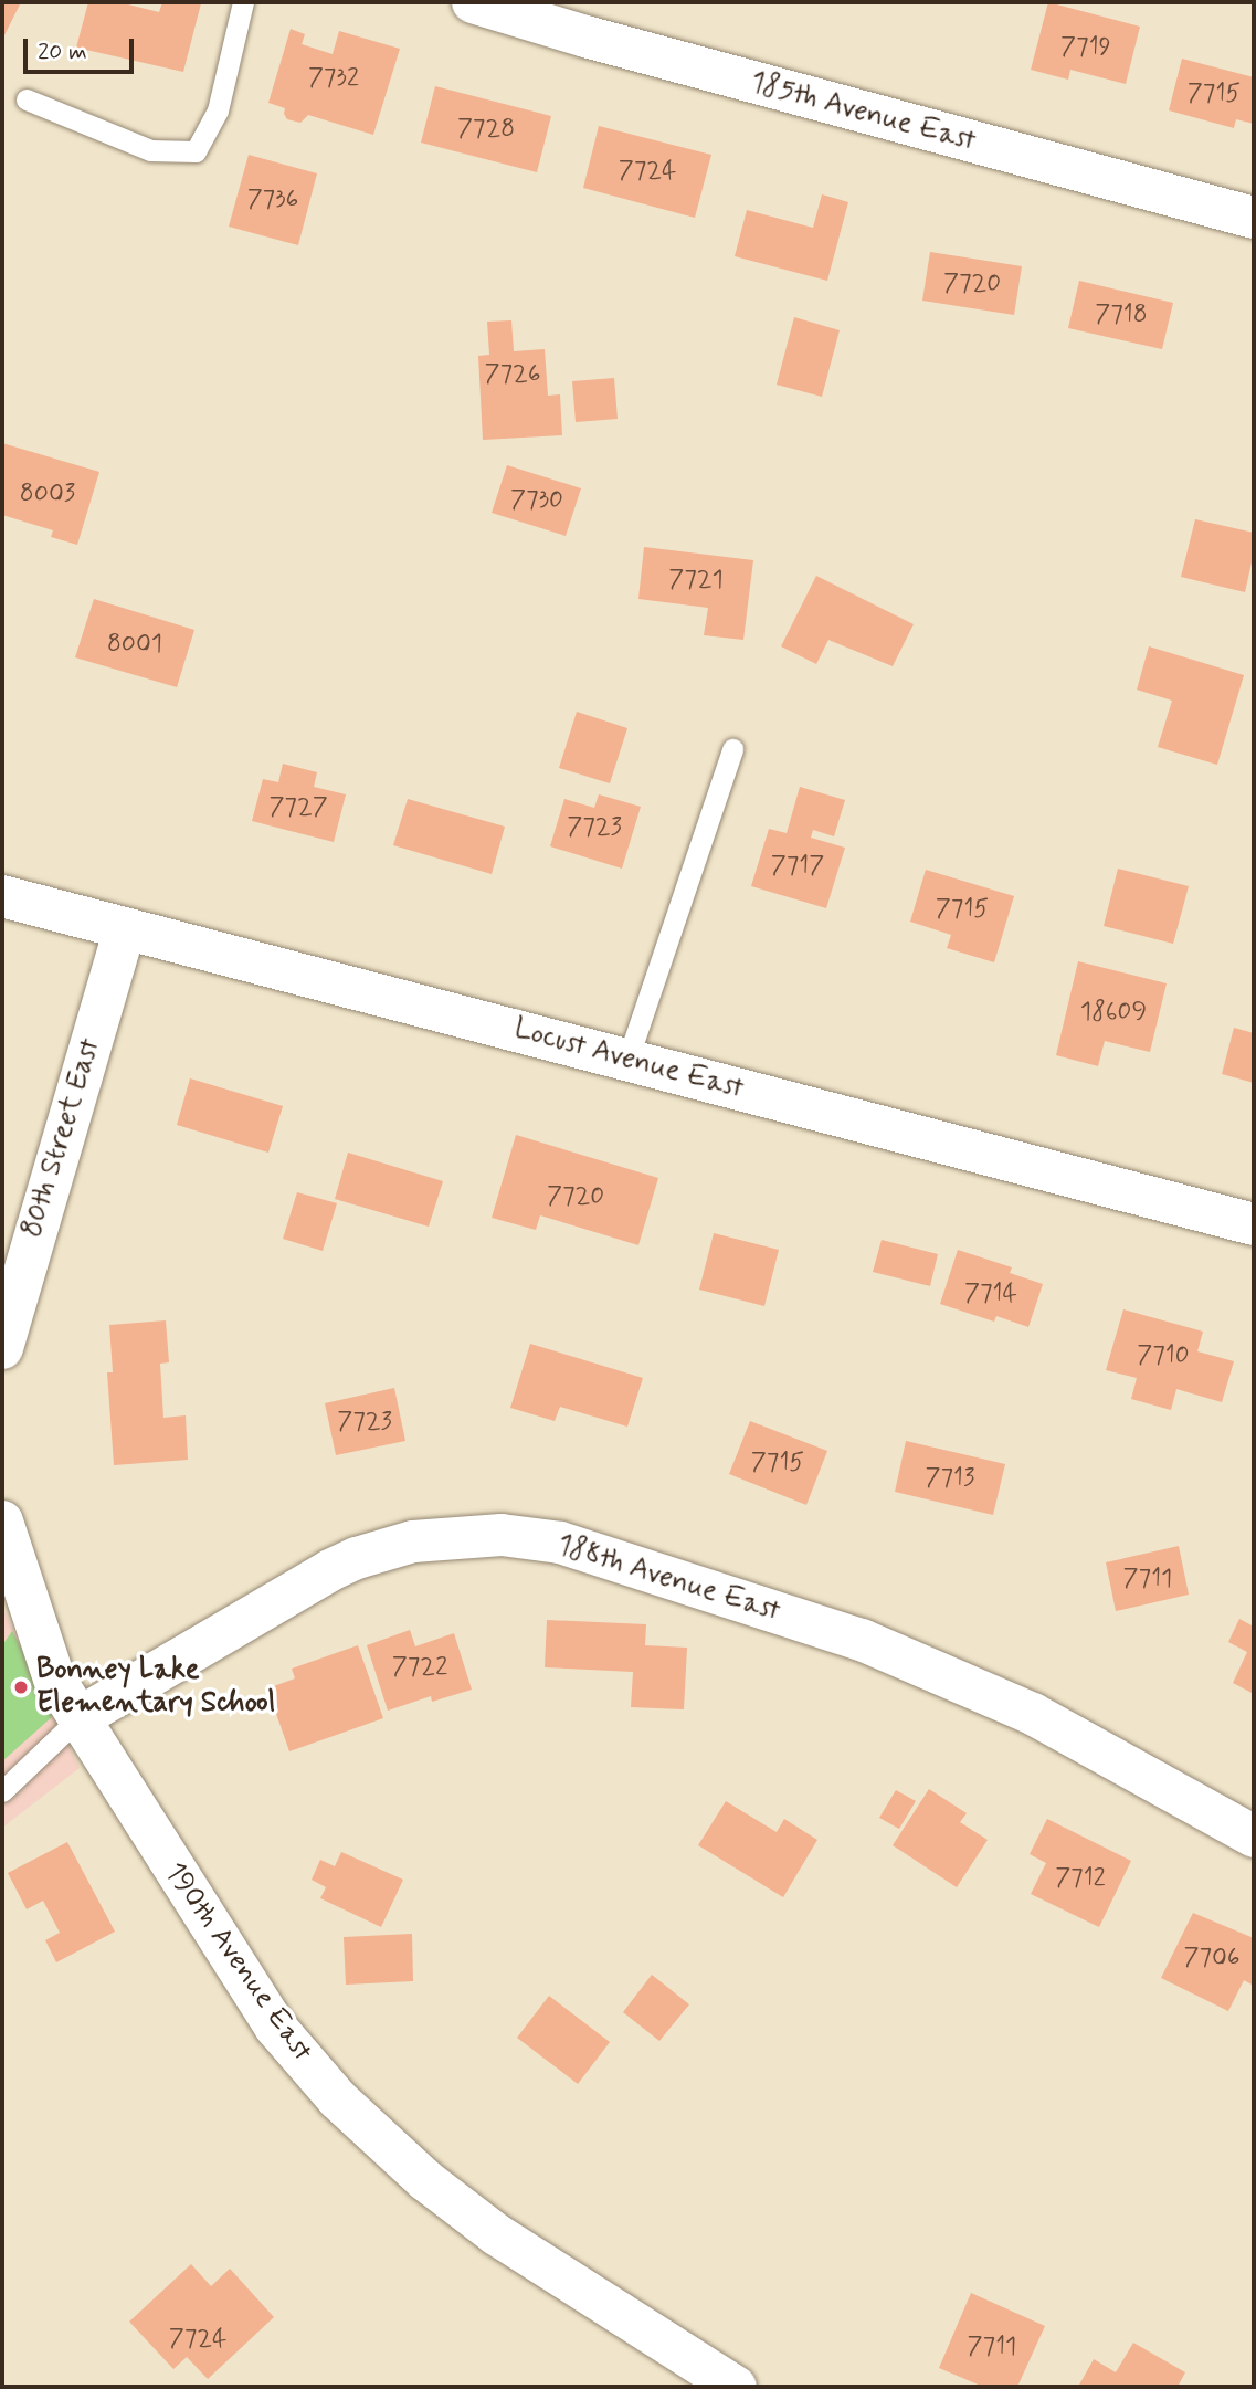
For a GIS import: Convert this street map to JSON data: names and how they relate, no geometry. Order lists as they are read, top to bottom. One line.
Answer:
{"streets":{"street":["185th Avenue East","Locust Avenue East","80th Street East","188th Avenue East","190th Avenue East"]},"crossings":[["Locust Avenue East","80th Street East"],["188th Avenue East","190th Avenue East"]],"places":["Bonney Lake Elementary School"],"house_numbers":["7719","7732","7715","7728","7724","7736","7720","7718","7726","8003","7730","7721","8001","7727","7723","7717","7715","18609","7720","7714","7710","7723","7715","7713","7711","7722","7712","7706","7724","7711"],"scale_bar":"20 m"}
